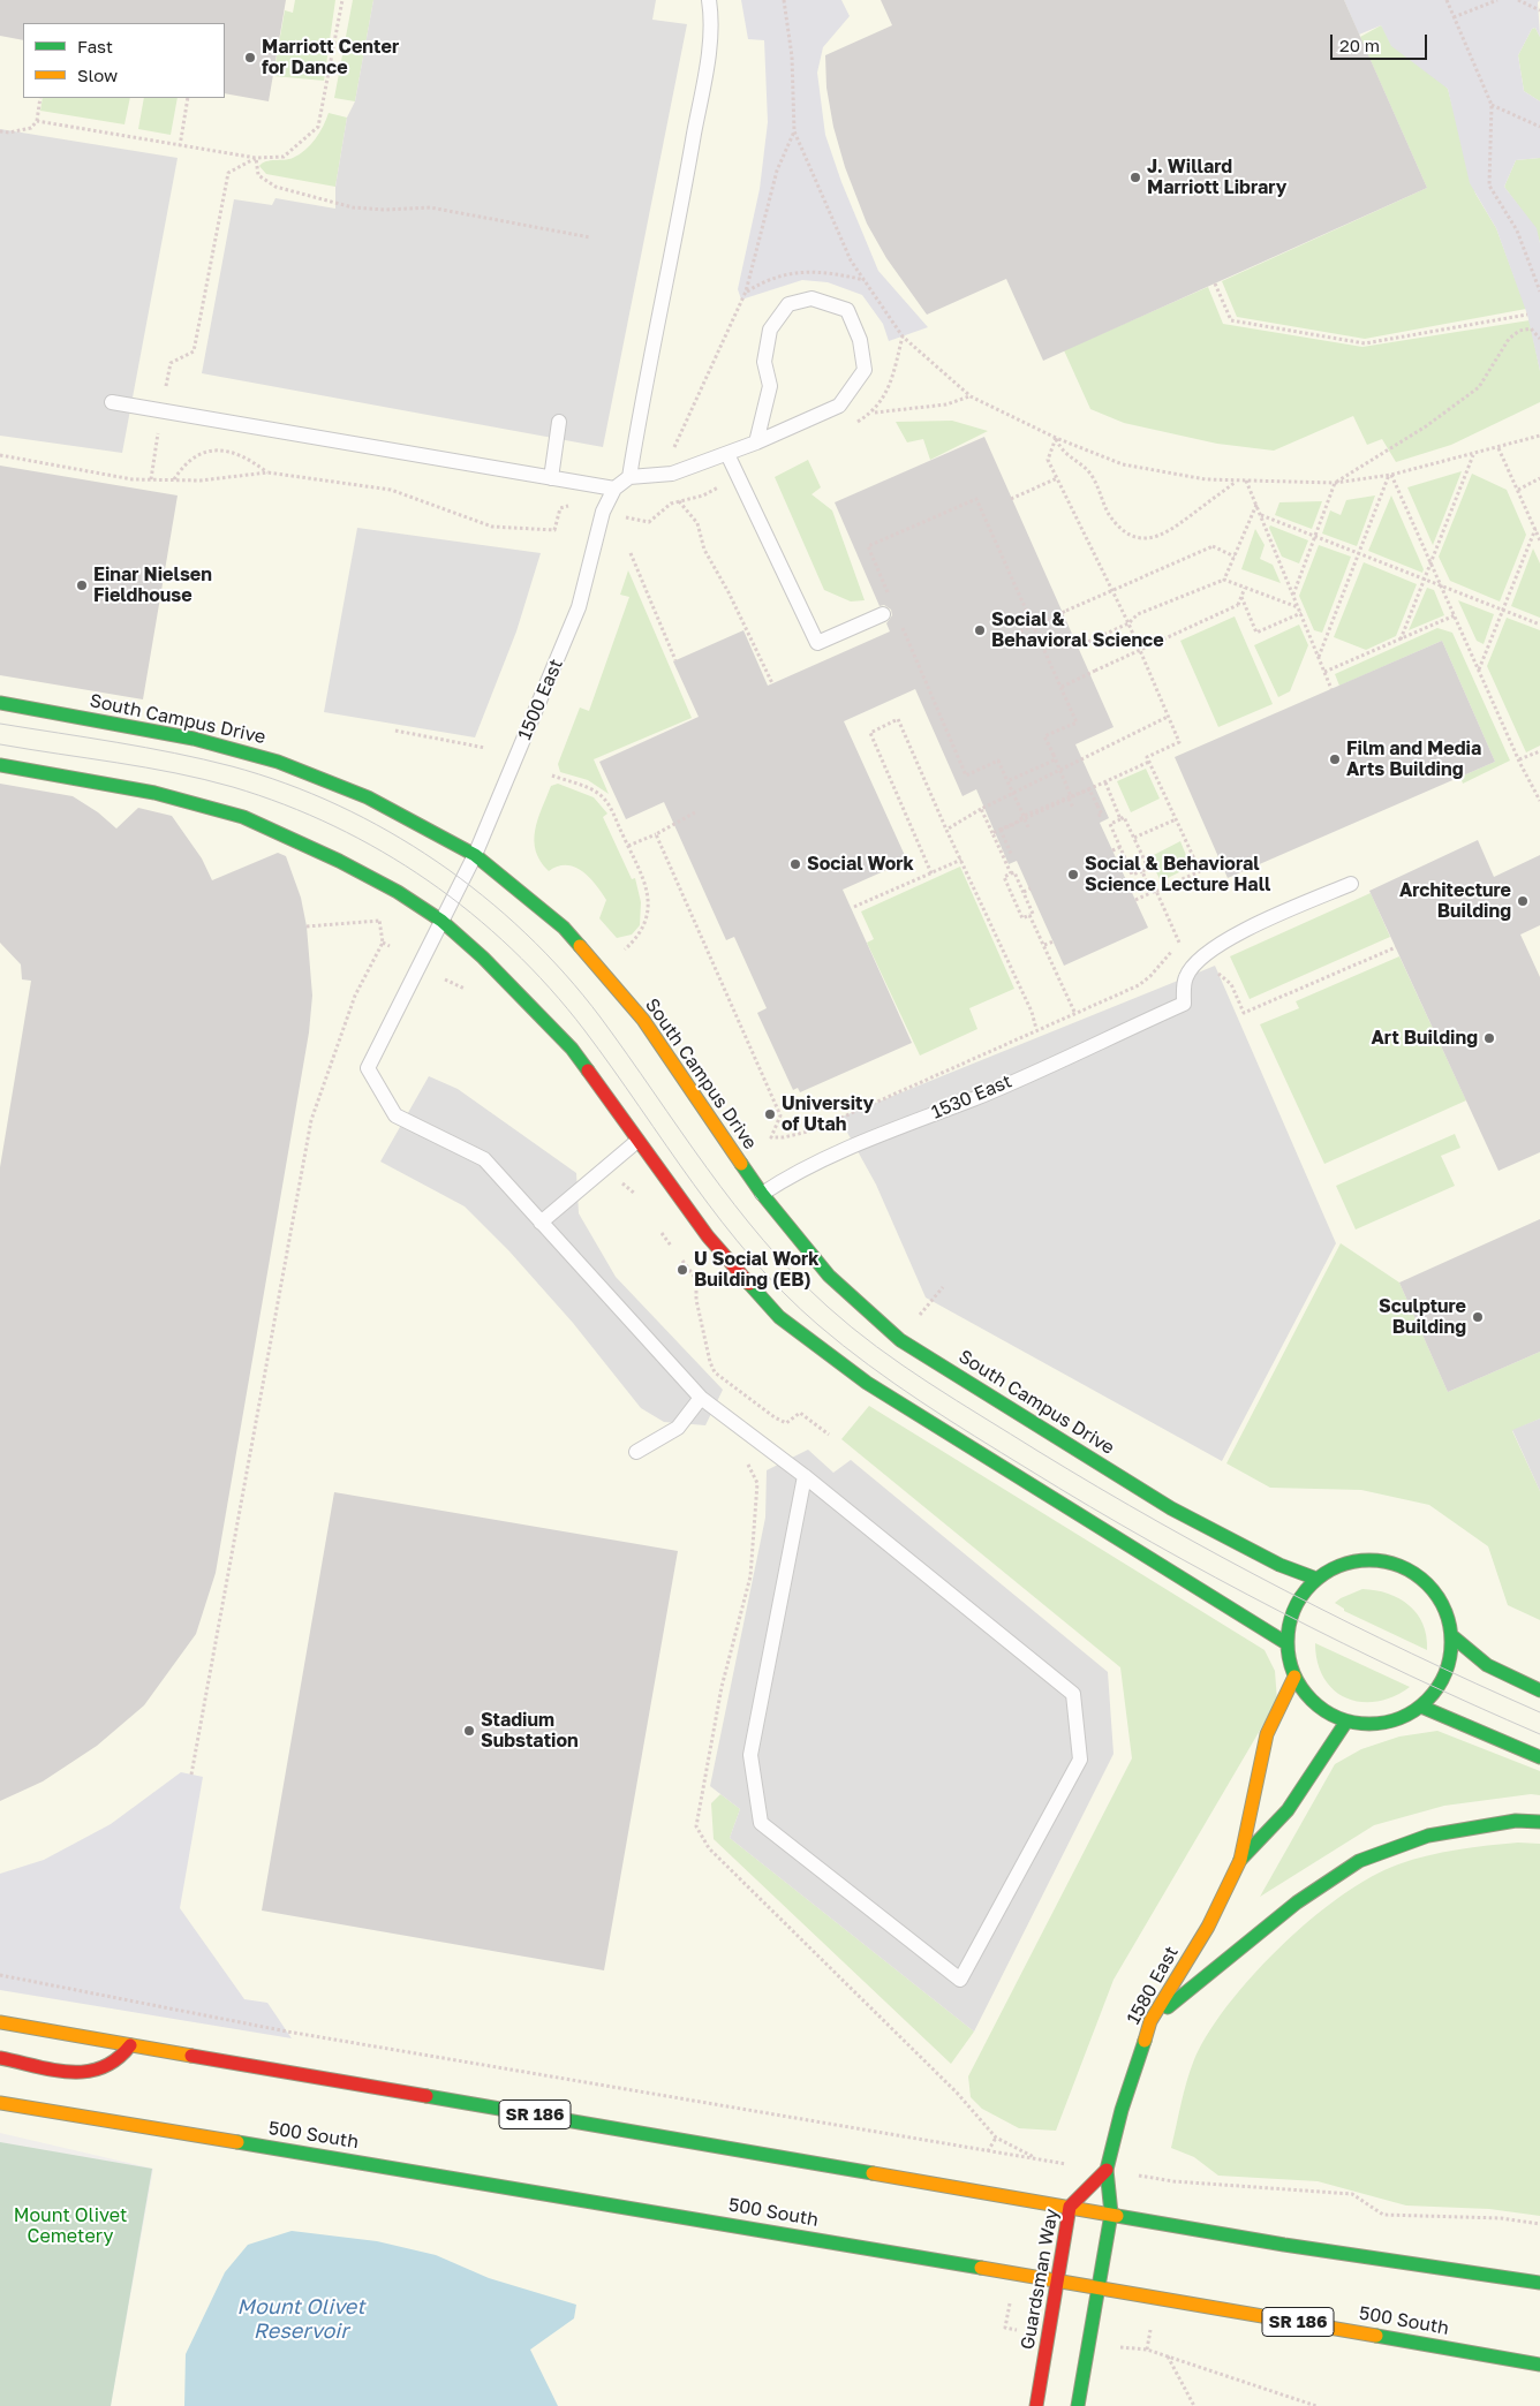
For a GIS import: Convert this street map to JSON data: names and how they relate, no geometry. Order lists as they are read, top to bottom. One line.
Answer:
{"streets":{"street":["South Campus Drive","1580 East","SR 186","500 South","Guardsman Way"],"lane":["1500 East","1530 East"]},"crossings":[["1500 East","South Campus Drive"],["South Campus Drive","1530 East"],["South Campus Drive","1580 East"],["1580 East","Guardsman Way"],["SR 186","Guardsman Way"],["500 South","Guardsman Way"]],"water":["Mount Olivet Reservoir"],"parks":["Mount Olivet Cemetery"],"places":["Marriott Center for Dance","J. Willard Marriott Library","Einar Nielsen Fieldhouse","Social & Behavioral Science","Film and Media Arts Building","Social Work","Social & Behavioral Science Lecture Hall","Architecture Building","Art Building","University of Utah","U Social Work Building (EB)","Sculpture Building","Stadium Substation"],"legend":["Fast","Slow"],"scale_bar":"20 m"}
